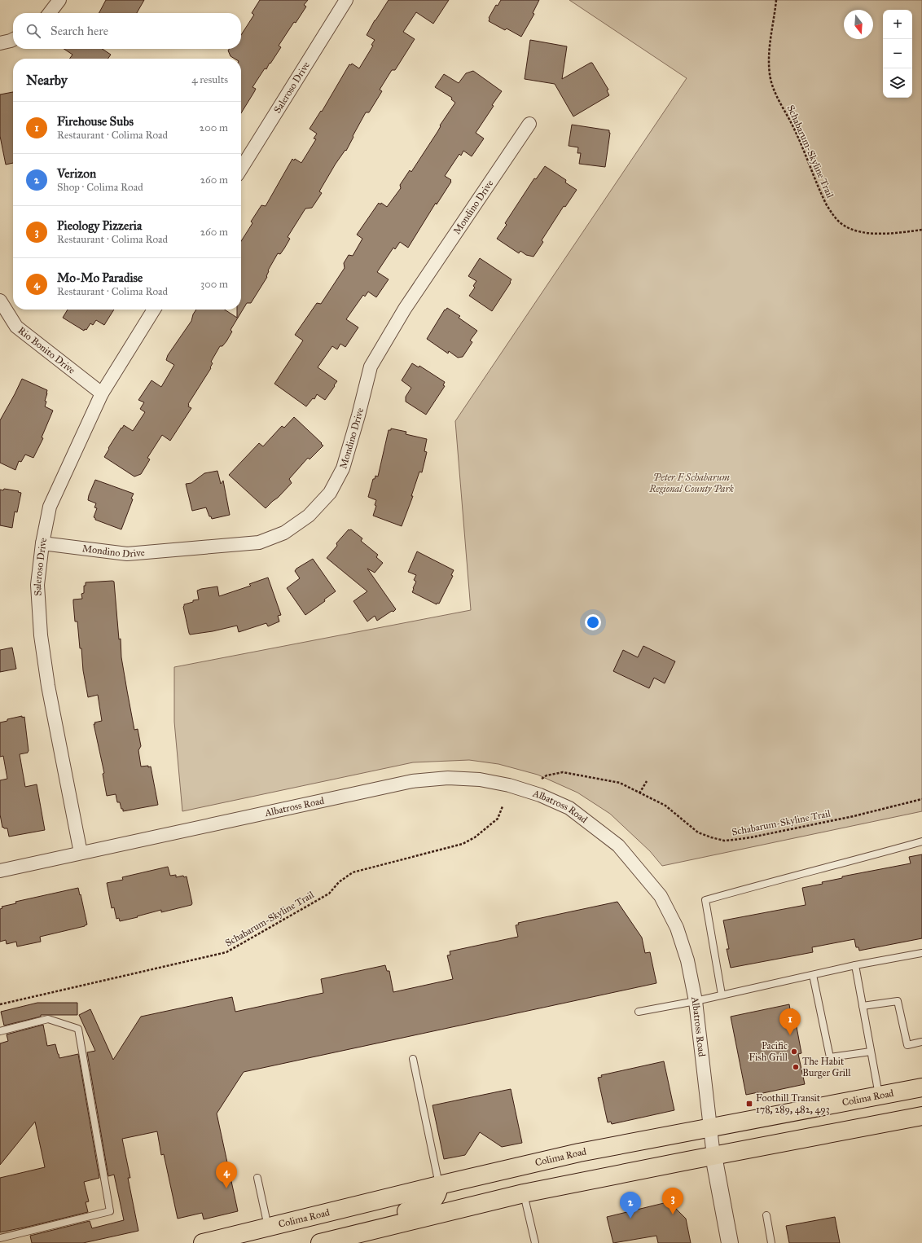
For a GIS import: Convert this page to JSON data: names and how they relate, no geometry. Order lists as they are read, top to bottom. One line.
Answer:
{"streets":{"main road":["Colima Road"],"street":["Saleroso Drive","Mondino Drive","Rio Bonito Drive","Albatross Road"],"path":["Schabarum-Skyline Trail"]},"crossings":[["Saleroso Drive","Mondino Drive"],["Saleroso Drive","Rio Bonito Drive"],["Saleroso Drive","Albatross Road"],["Albatross Road","Colima Road"]],"parks":["Peter F Schabarum Regional County Park"],"places":{"other":["Pacific Fish Grill","The Habit Burger Grill"],"transit":["Foothill Transit 178, 289, 482, 493"]},"north":"bottom","page":{"map_buttons":["+","−"],"search":"Search here","heading":["Nearby","4 results"],"list":[{"mark":"1","name":"Firehouse Subs","note":"Restaurant · Colima Road","value":"200 m"},{"mark":"2","name":"Verizon","note":"Shop · Colima Road","value":"260 m"},{"mark":"3","name":"Pieology Pizzeria","note":"Restaurant · Colima Road","value":"260 m"},{"mark":"4","name":"Mo-Mo Paradise","note":"Restaurant · Colima Road","value":"300 m"}],"pins":["1","4","3","2"]}}
